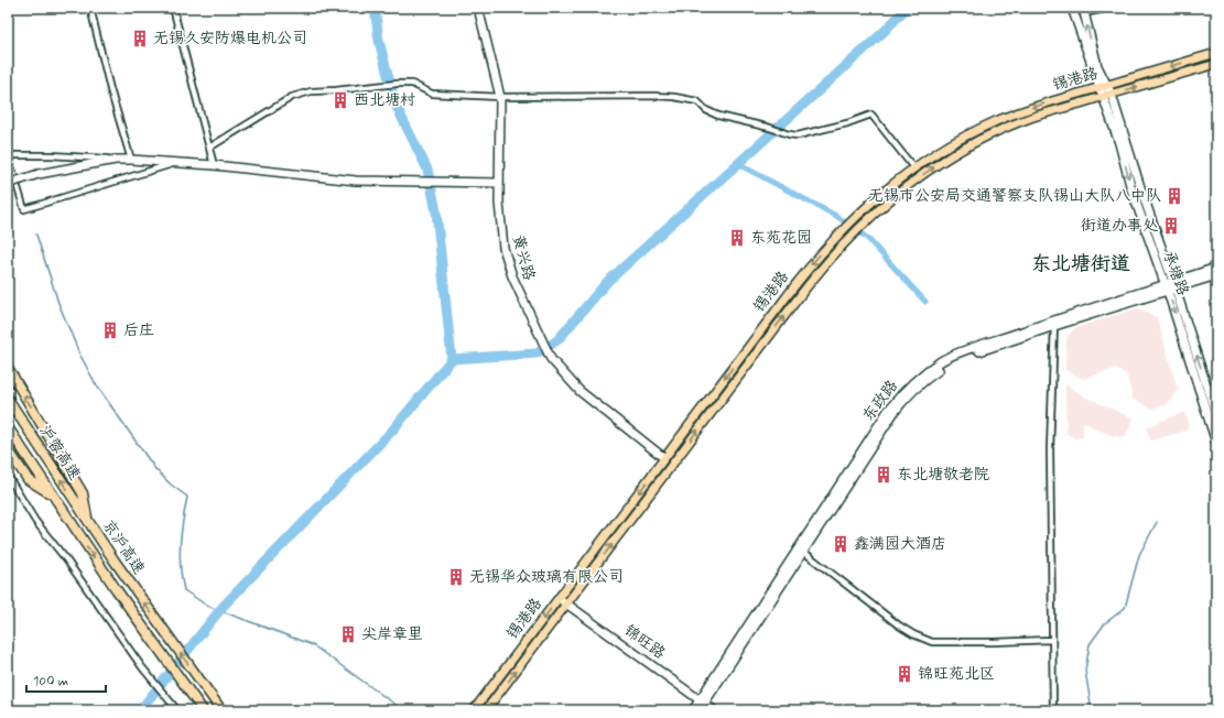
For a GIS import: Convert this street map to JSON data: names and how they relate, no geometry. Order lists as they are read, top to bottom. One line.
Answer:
{"streets":{"highway":["沪蓉高速","京沪高速"],"main road":["锡港路"],"street":["黄兴路","承塘路","东政路","锦旺路"]},"crossings":[["锡港路","黄兴路"],["锡港路","承塘路"],["锡港路","锦旺路"],["承塘路","东政路"],["东政路","锦旺路"],["沪蓉高速","京沪高速"]],"districts":["东北塘街道"],"places":{"building":["无锡久安防爆电机公司","西北塘村","无锡市公安局交通警察支队锡山大队八中队","街道办事处","东苑花园","后庄","东北塘敬老院","鑫满园大酒店","无锡华众玻璃有限公司","尖岸章里","锦旺苑北区"]},"scale_bar":"100 m"}
